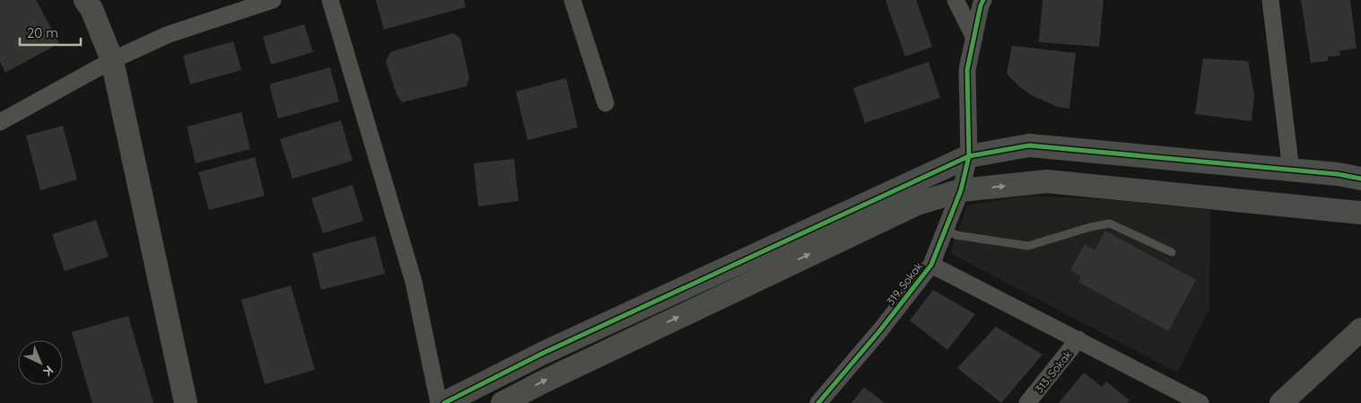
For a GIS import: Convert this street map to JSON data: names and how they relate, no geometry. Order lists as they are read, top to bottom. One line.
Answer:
{"streets":{"street":["319. Sokak","313. Sokak"]},"scale_bar":"20 m","north":"bottom right"}
